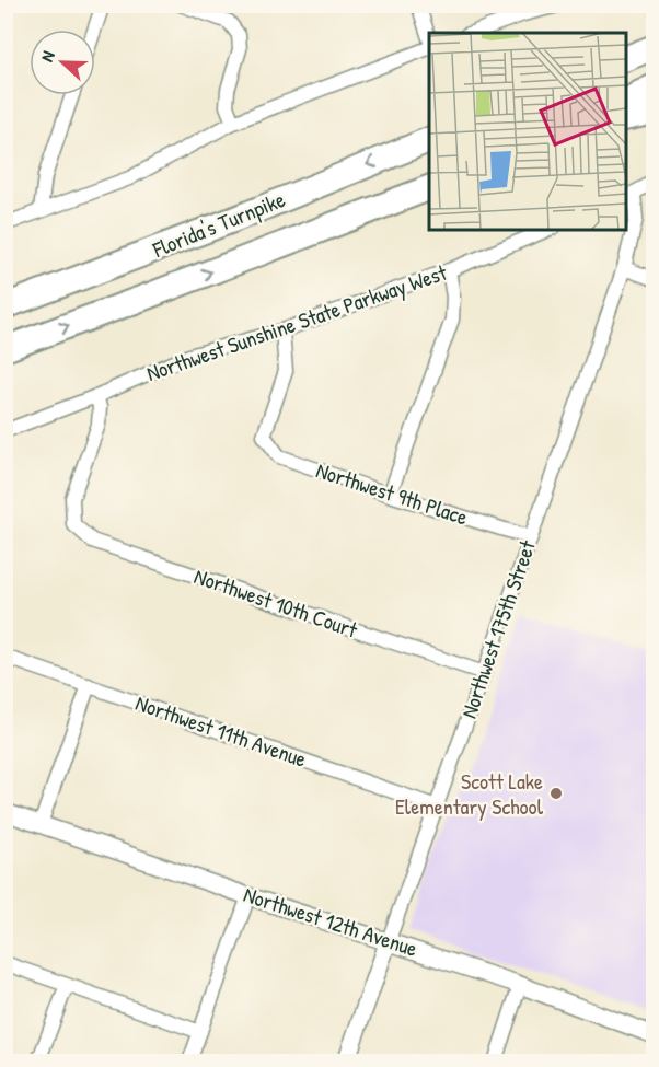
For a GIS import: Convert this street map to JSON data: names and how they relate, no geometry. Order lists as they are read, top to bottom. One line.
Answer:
{"streets":{"highway":["Florida's Turnpike"],"street":["Northwest Sunshine State Parkway West","Northwest 9th Place","Northwest 10th Court","Northwest 175th Street","Northwest 11th Avenue","Northwest 12th Avenue"]},"crossings":[["Northwest Sunshine State Parkway West","Northwest 9th Place"],["Northwest Sunshine State Parkway West","Northwest 10th Court"],["Northwest 9th Place","Northwest 175th Street"],["Northwest 10th Court","Northwest 175th Street"],["Northwest 175th Street","Northwest 11th Avenue"],["Northwest 175th Street","Northwest 12th Avenue"]],"places":["Scott Lake Elementary School"],"north":"left"}
